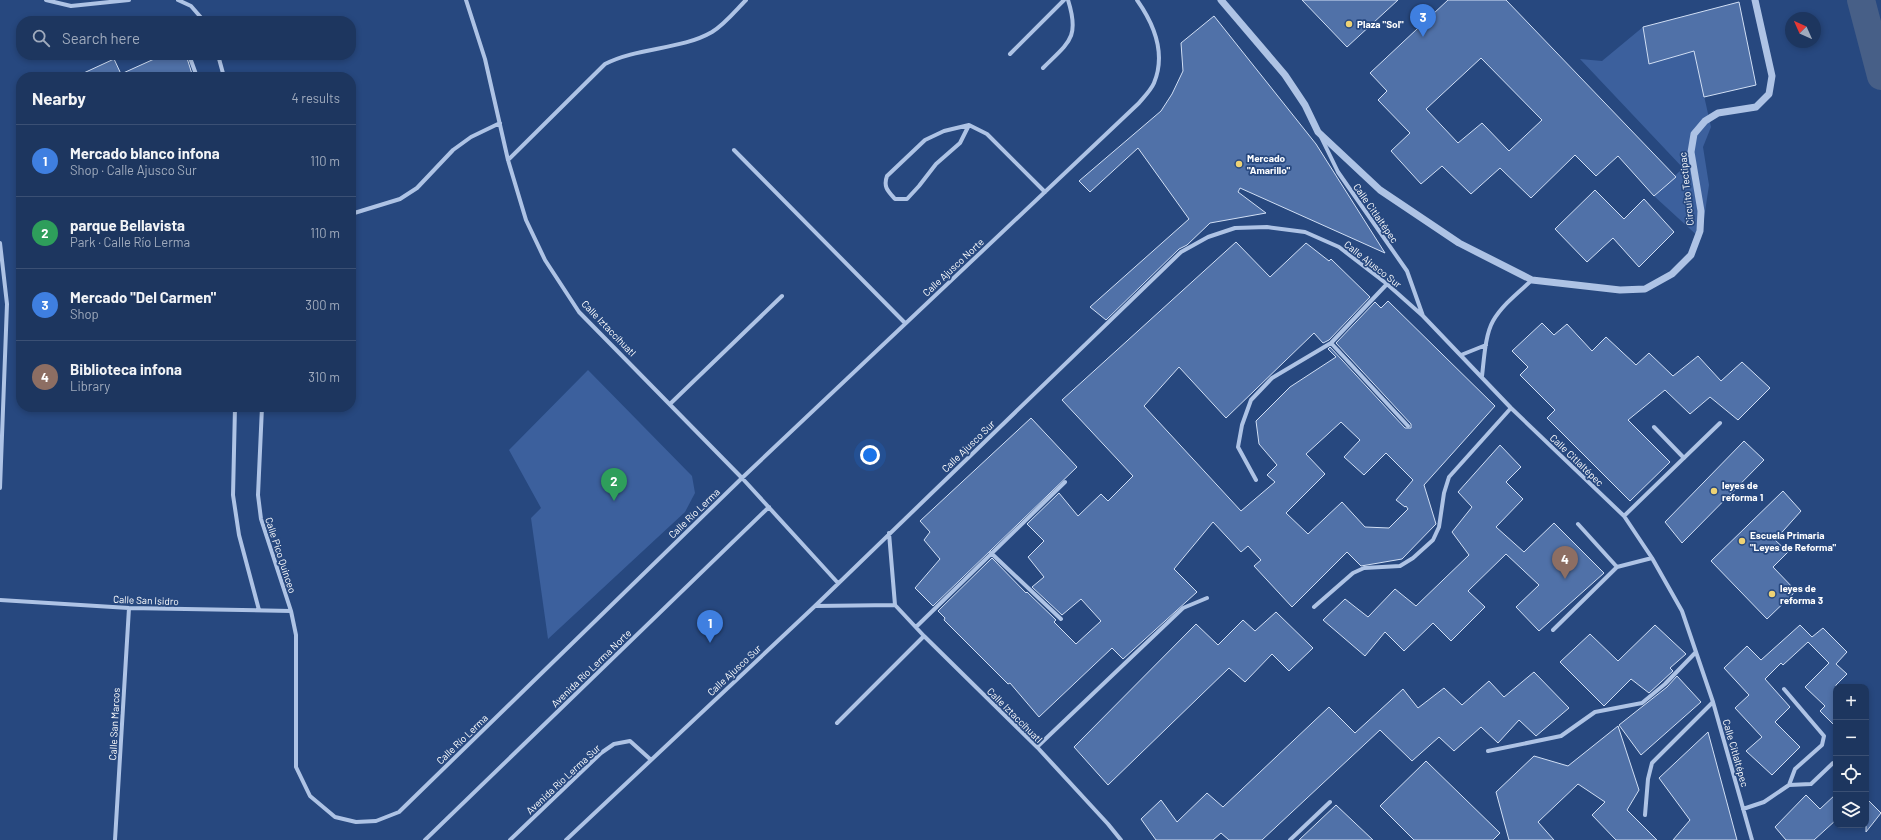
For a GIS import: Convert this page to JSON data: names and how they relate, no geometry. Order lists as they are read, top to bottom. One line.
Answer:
{"streets":{"street":["Circuito Tectipac","Calle Citlaltépec","Calle Ajusco Sur","Calle Ajusco Norte","Calle Iztaccíhuatl","Calle Río Lerma","Calle Pico Quinceo","Calle San Isidro","Avenida Río Lerma Norte","Calle San Marcos","Avenida Río Lerma Sur"]},"crossings":[["Calle Citlaltépec","Calle Ajusco Sur"],["Calle Ajusco Sur","Calle Iztaccíhuatl"],["Calle Ajusco Sur","Avenida Río Lerma Sur"],["Calle Ajusco Norte","Calle Iztaccíhuatl"],["Calle Ajusco Norte","Calle Río Lerma"],["Calle Iztaccíhuatl","Calle Río Lerma"],["Calle Iztaccíhuatl","Avenida Río Lerma Norte"],["Calle Río Lerma","Calle Pico Quinceo"],["Calle Río Lerma","Calle San Isidro"],["Calle Pico Quinceo","Calle San Isidro"],["Calle San Isidro","Calle San Marcos"]],"places":["Plaza \"Sol\"","Mercado \"Amarillo\"","leyes de reforma 1","Escuela Primaria \"Leyes de Reforma\"","leyes de reforma 3"],"north":"top left","page":{"pins":["3","2","4","1"],"search":"Search here","heading":["Nearby","4 results"],"list":[{"mark":"1","name":"Mercado blanco infona","note":"Shop · Calle Ajusco Sur","value":"110 m"},{"mark":"2","name":"parque Bellavista","note":"Park · Calle Río Lerma","value":"110 m"},{"mark":"3","name":"Mercado \"Del Carmen\"","note":"Shop","value":"300 m"},{"mark":"4","name":"Biblioteca infona","note":"Library","value":"310 m"}],"map_buttons":["+","−"]}}
